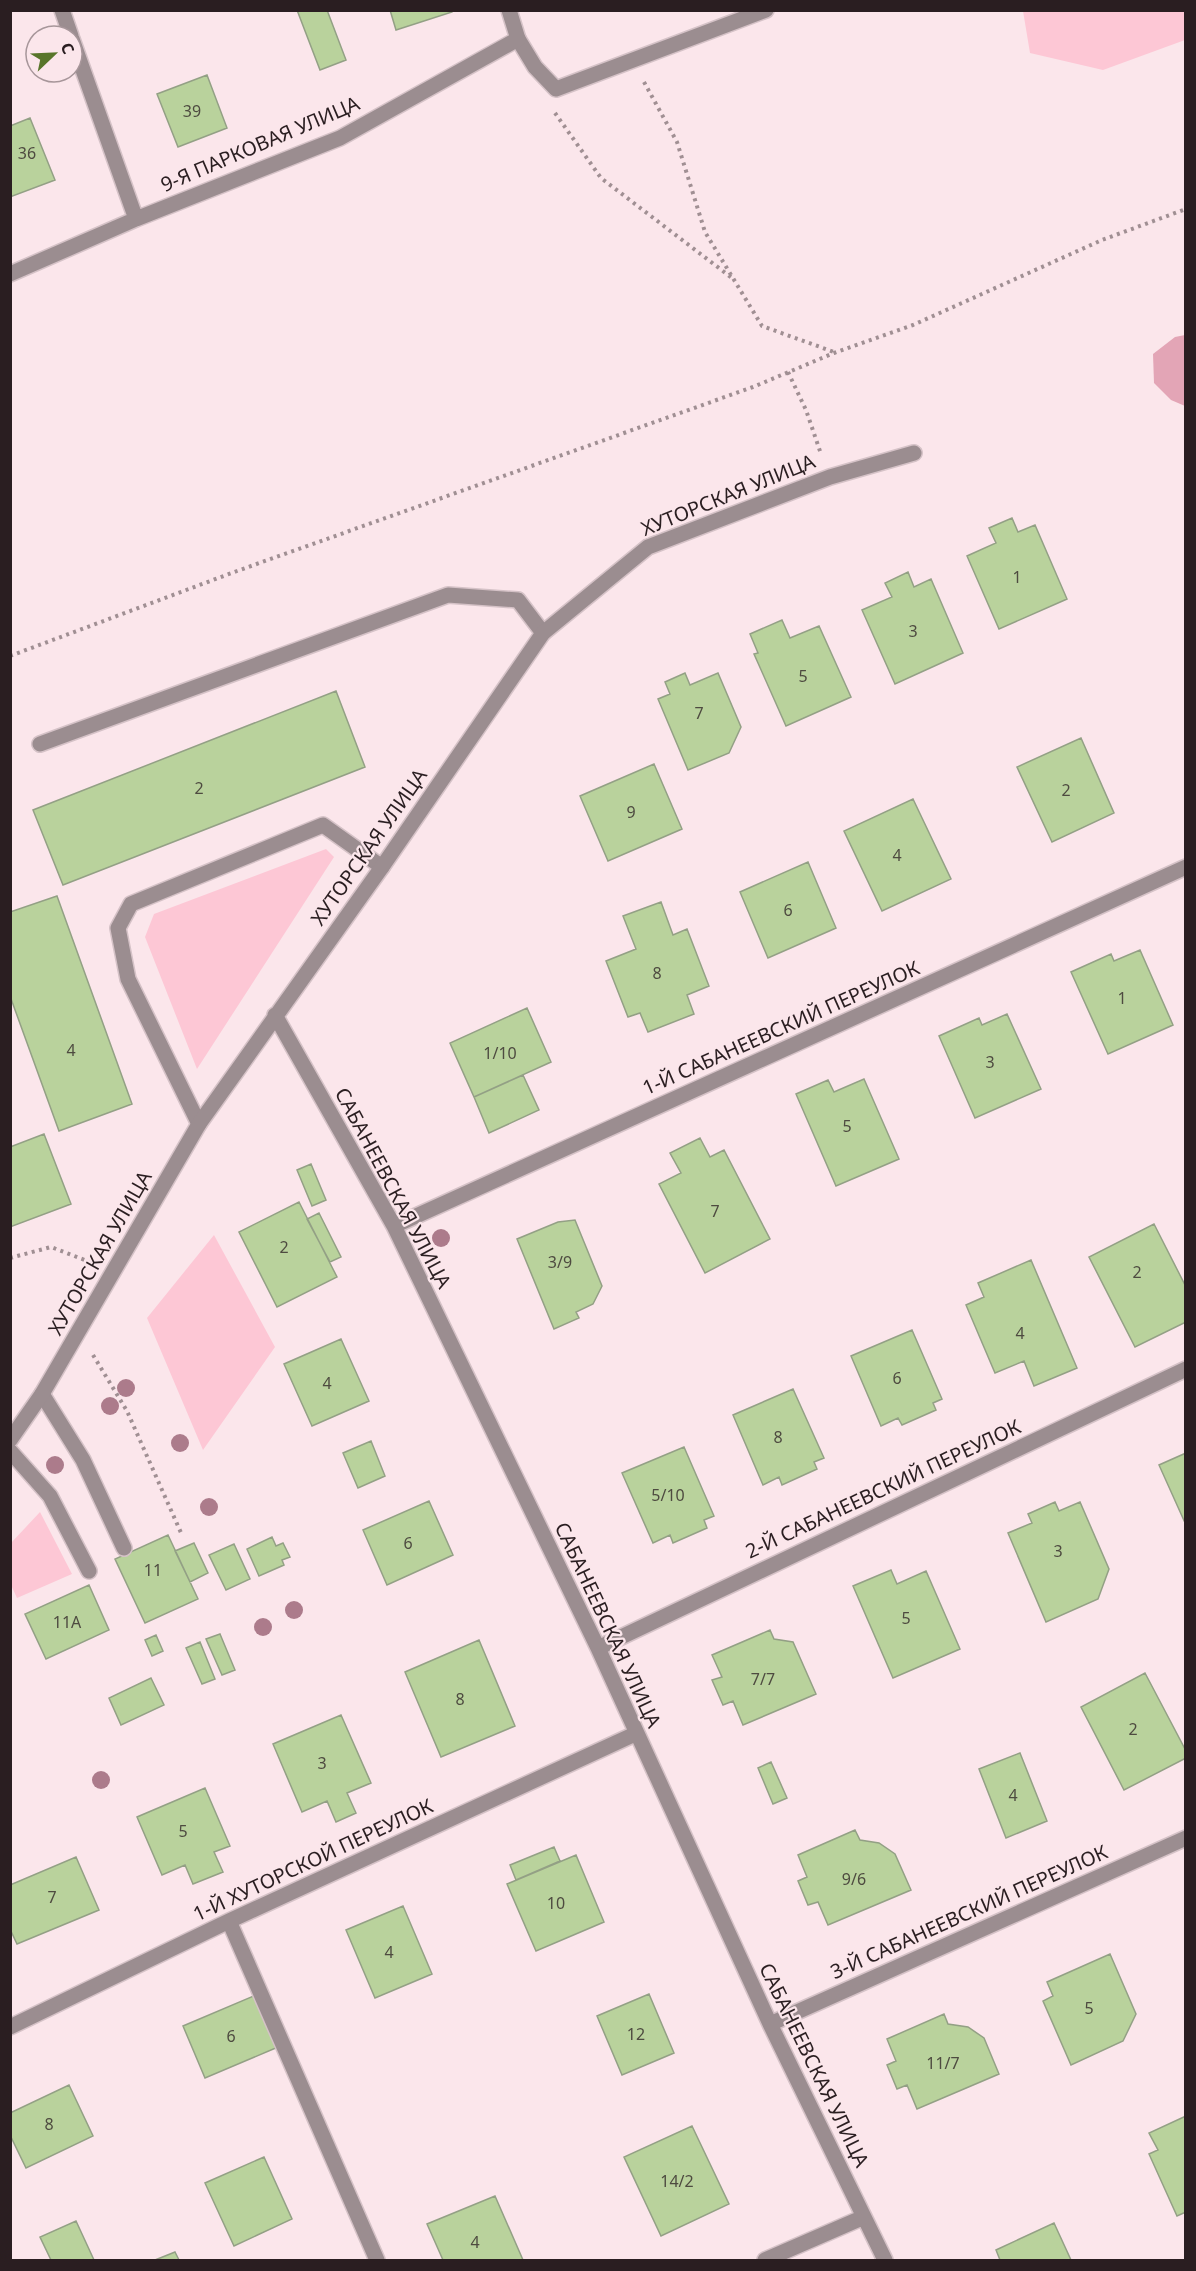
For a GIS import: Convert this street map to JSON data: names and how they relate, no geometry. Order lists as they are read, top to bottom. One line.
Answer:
{"streets":{"street":["9-Я ПАРКОВАЯ УЛИЦА","ХУТОРСКАЯ УЛИЦА","1-Й САБАНЕЕВСКИЙ ПЕРЕУЛОК","САБАНЕЕВСКАЯ УЛИЦА","2-Й САБАНЕЕВСКИЙ ПЕРЕУЛОК","1-Й ХУТОРСКОЙ ПЕРЕУЛОК","3-Й САБАНЕЕВСКИЙ ПЕРЕУЛОК"]},"crossings":[["ХУТОРСКАЯ УЛИЦА","САБАНЕЕВСКАЯ УЛИЦА"],["1-Й САБАНЕЕВСКИЙ ПЕРЕУЛОК","САБАНЕЕВСКАЯ УЛИЦА"],["САБАНЕЕВСКАЯ УЛИЦА","2-Й САБАНЕЕВСКИЙ ПЕРЕУЛОК"],["САБАНЕЕВСКАЯ УЛИЦА","1-Й ХУТОРСКОЙ ПЕРЕУЛОК"],["САБАНЕЕВСКАЯ УЛИЦА","3-Й САБАНЕЕВСКИЙ ПЕРЕУЛОК"]],"house_numbers":["39","36","1","3","5","7","2","2","9","4","6","8","1","4","1/10","3","5","7","2","3/9","2","4","6","4","8","5/10","6","3","11","5","11А","7/7","8","2","3","4","5","9/6","7","10","4","5","12","6","11/7","8","14/2","4"],"north":"top right"}
